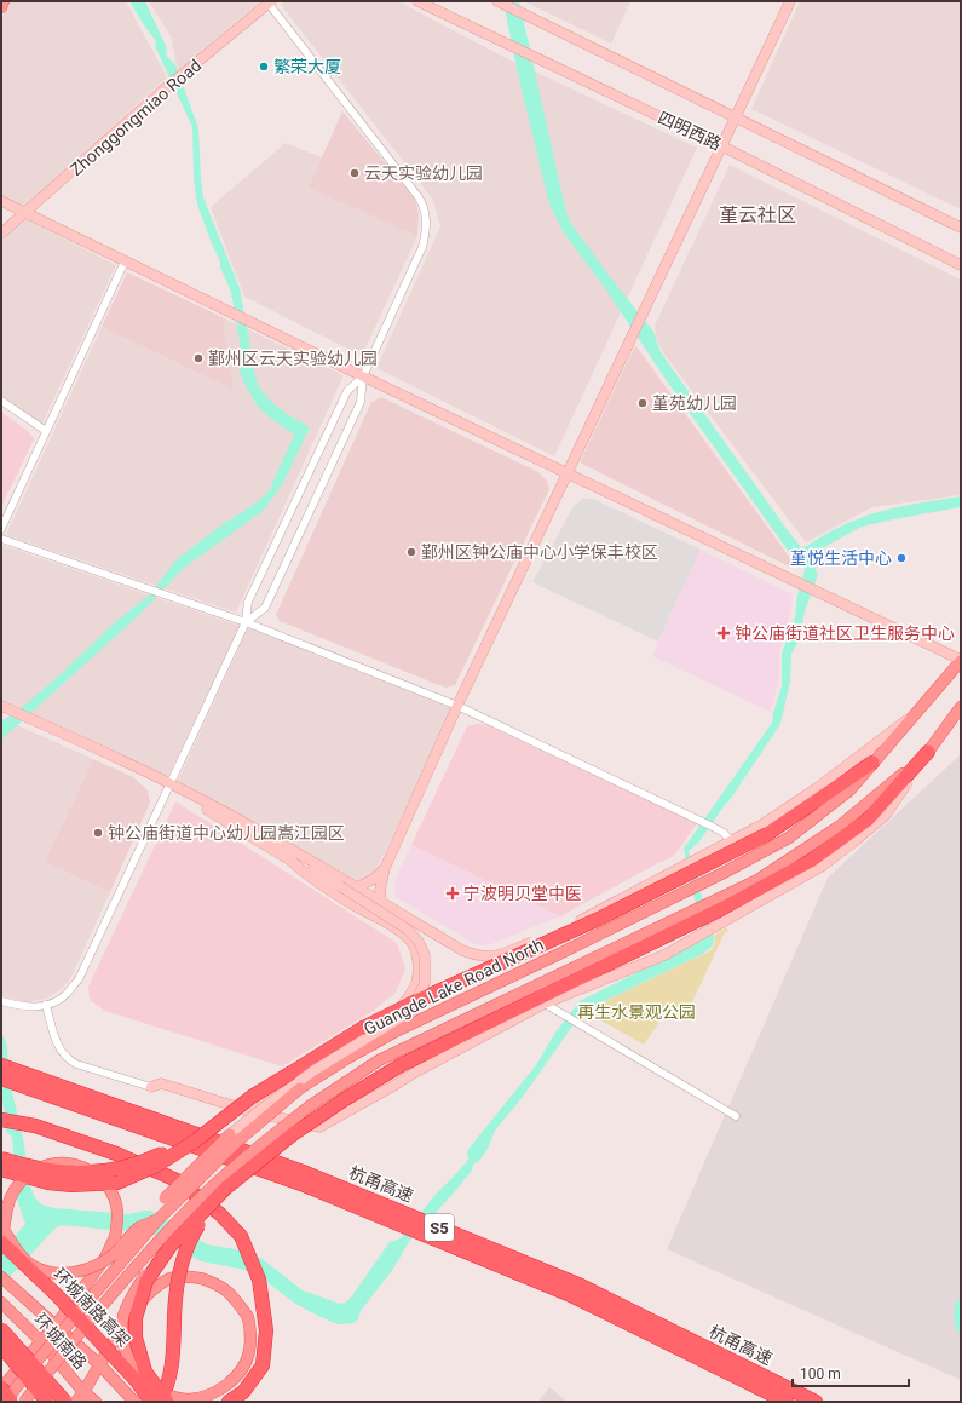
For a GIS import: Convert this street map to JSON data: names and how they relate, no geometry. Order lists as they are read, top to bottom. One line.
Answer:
{"streets":{"highway":["杭甬高速","S5","环城南路高架"],"main road":["Guangde Lake Road North","环城南路"],"street":["Zhonggongmiao Road","四明西路"]},"districts":["堇云社区"],"parks":["再生水景观公园"],"places":{"other":["繁荣大厦","云天实验幼儿园","鄞州区云天实验幼儿园","堇苑幼儿园","鄞州区钟公庙中心小学保丰校区","堇悦生活中心","钟公庙街道中心幼儿园嵩江园区"],"health":["钟公庙街道社区卫生服务中心","宁波明贝堂中医"]},"scale_bar":"100 m"}
